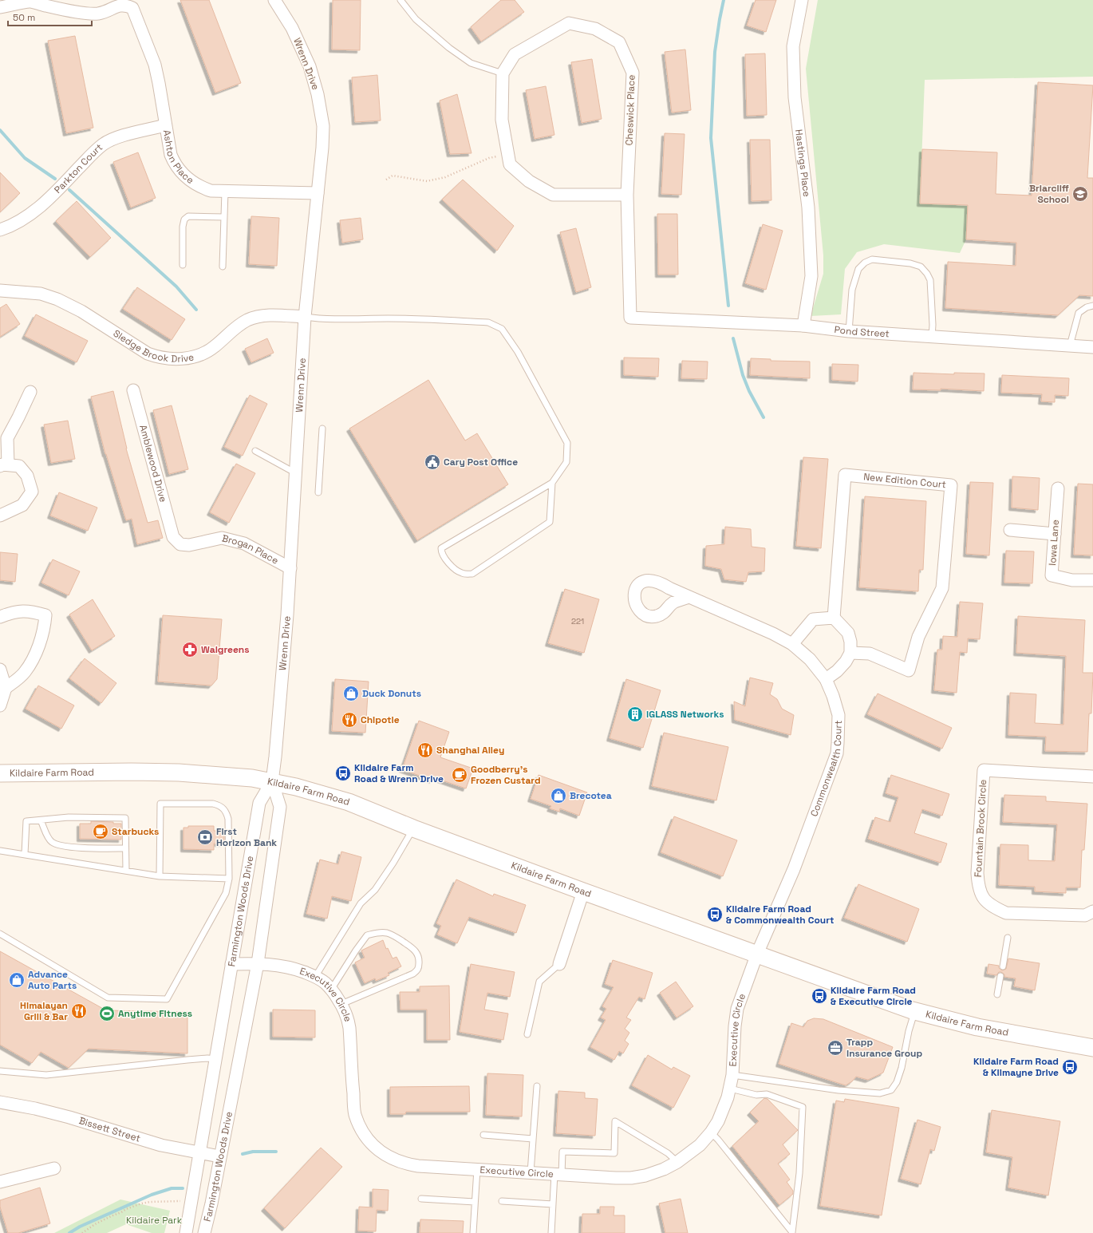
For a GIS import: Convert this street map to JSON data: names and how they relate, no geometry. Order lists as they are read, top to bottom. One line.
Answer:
{"streets":{"main road":["Kildaire Farm Road"],"street":["Wrenn Drive","Cheswick Place","Ashton Place","Hastings Place","Parkton Court","Pond Street","Sledge Brook Drive","Amblewood Drive","New Edition Court","Iowa Lane","Brogan Place","Commonwealth Court","Fountain Brook Circle","Farmington Woods Drive","Executive Circle","Bissett Street"]},"crossings":[["Wrenn Drive","Ashton Place"],["Wrenn Drive","Sledge Brook Drive"],["Wrenn Drive","Brogan Place"],["Wrenn Drive","Kildaire Farm Road"],["Wrenn Drive","Farmington Woods Drive"],["Cheswick Place","Pond Street"],["Ashton Place","Parkton Court"],["Hastings Place","Pond Street"],["Amblewood Drive","Brogan Place"],["Commonwealth Court","Kildaire Farm Road"],["Commonwealth Court","Executive Circle"],["Kildaire Farm Road","Farmington Woods Drive"],["Kildaire Farm Road","Executive Circle"],["Farmington Woods Drive","Executive Circle"],["Farmington Woods Drive","Bissett Street"]],"parks":["Kildaire Park"],"places":{"school or university":["Briarcliff School"],"public building":["Cary Post Office"],"pharmacy":["Walgreens"],"shop":["Duck Donuts","Brecotea","Advance Auto Parts"],"building":["iGLASS Networks"],"restaurant":["Chipotle","Shanghai Alley","Himalayan Grill & Bar"],"bus stop":["Kildaire Farm Road & Wrenn Drive","Kildaire Farm Road & Commonwealth Court","Kildaire Farm Road & Executive Circle","Kildaire Farm Road & Kilmayne Drive"],"cafe":["Goodberry's Frozen Custard","Starbucks"],"bank":["First Horizon Bank"],"sports":["Anytime Fitness"],"office":["Trapp Insurance Group"]},"house_numbers":["221"],"scale_bar":"50 m"}
